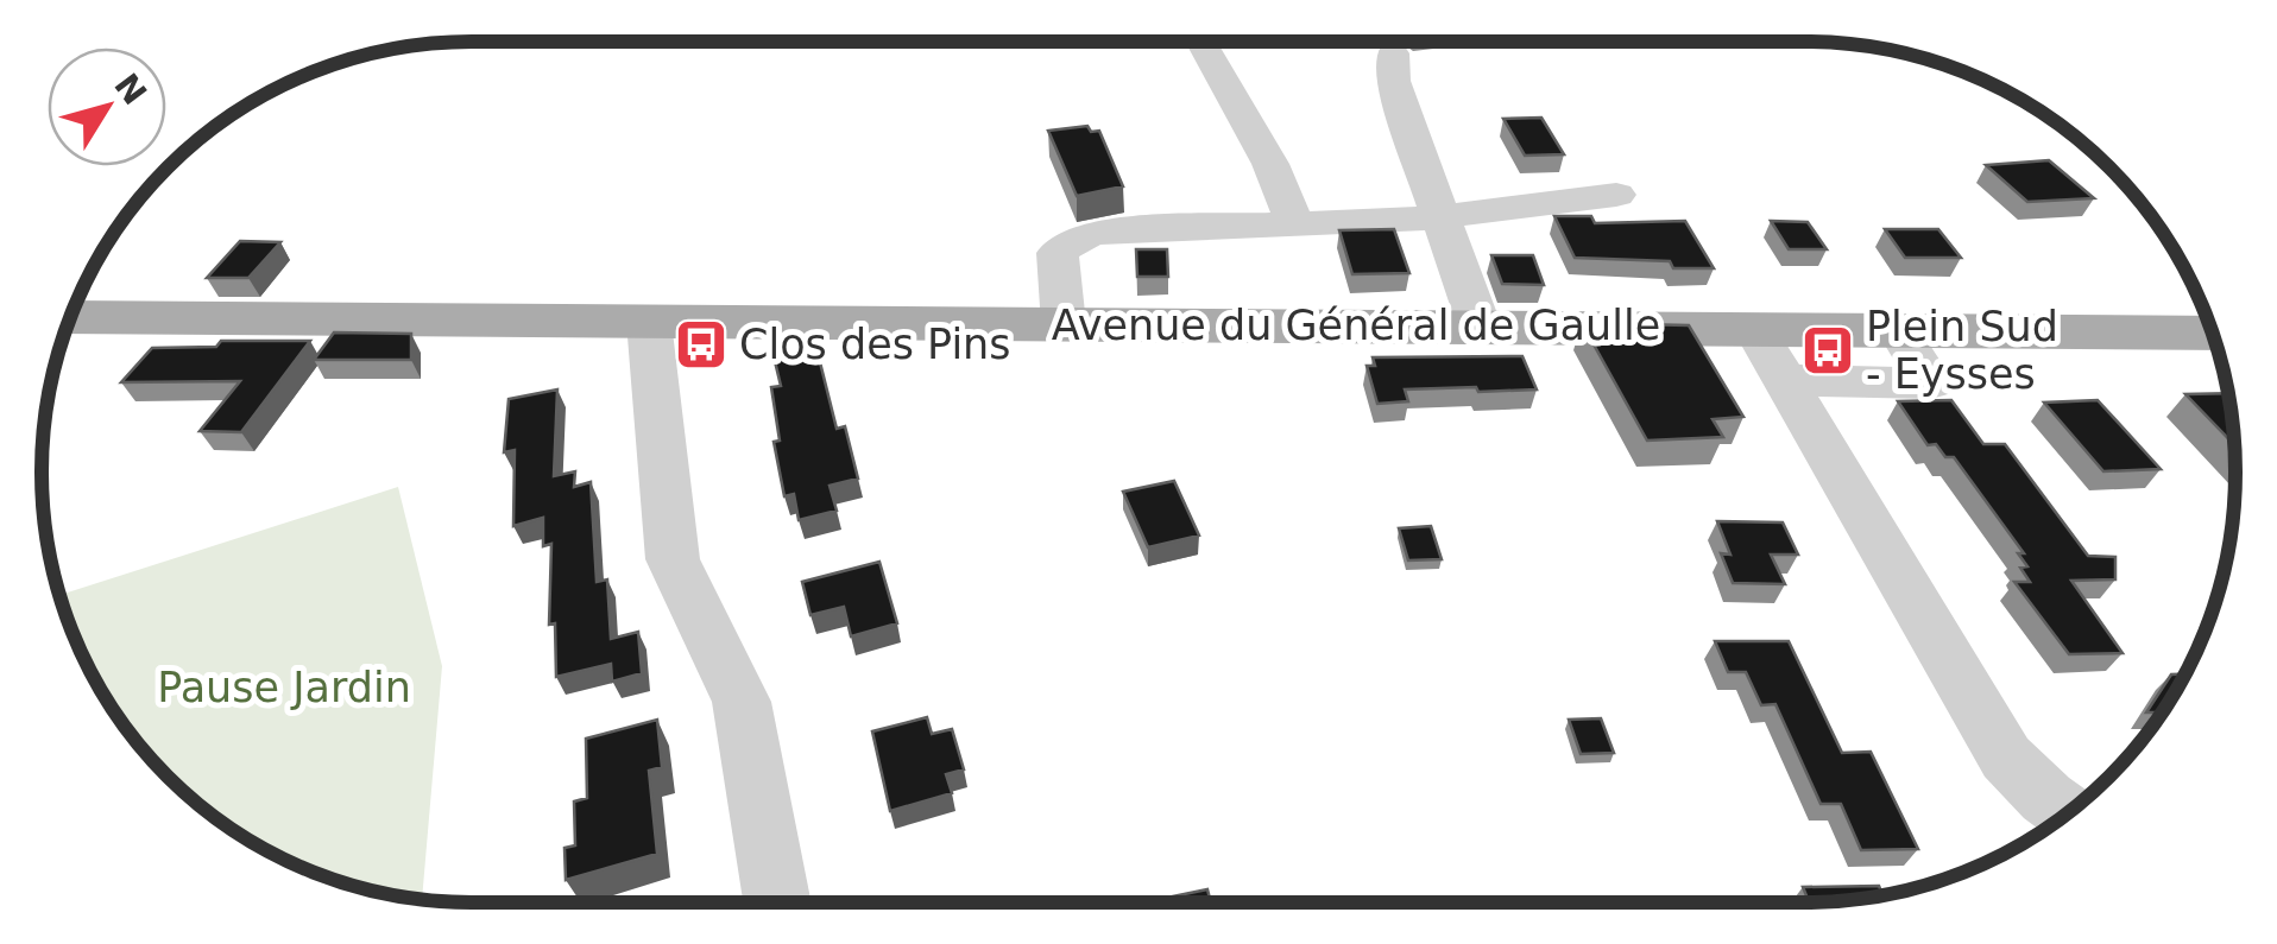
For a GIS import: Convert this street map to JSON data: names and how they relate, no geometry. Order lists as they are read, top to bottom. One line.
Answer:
{"streets":{"main road":["Avenue du Général de Gaulle"]},"parks":["Pause Jardin"],"places":{"bus stop":["Clos des Pins","Plein Sud - Eysses"]},"north":"top right"}
